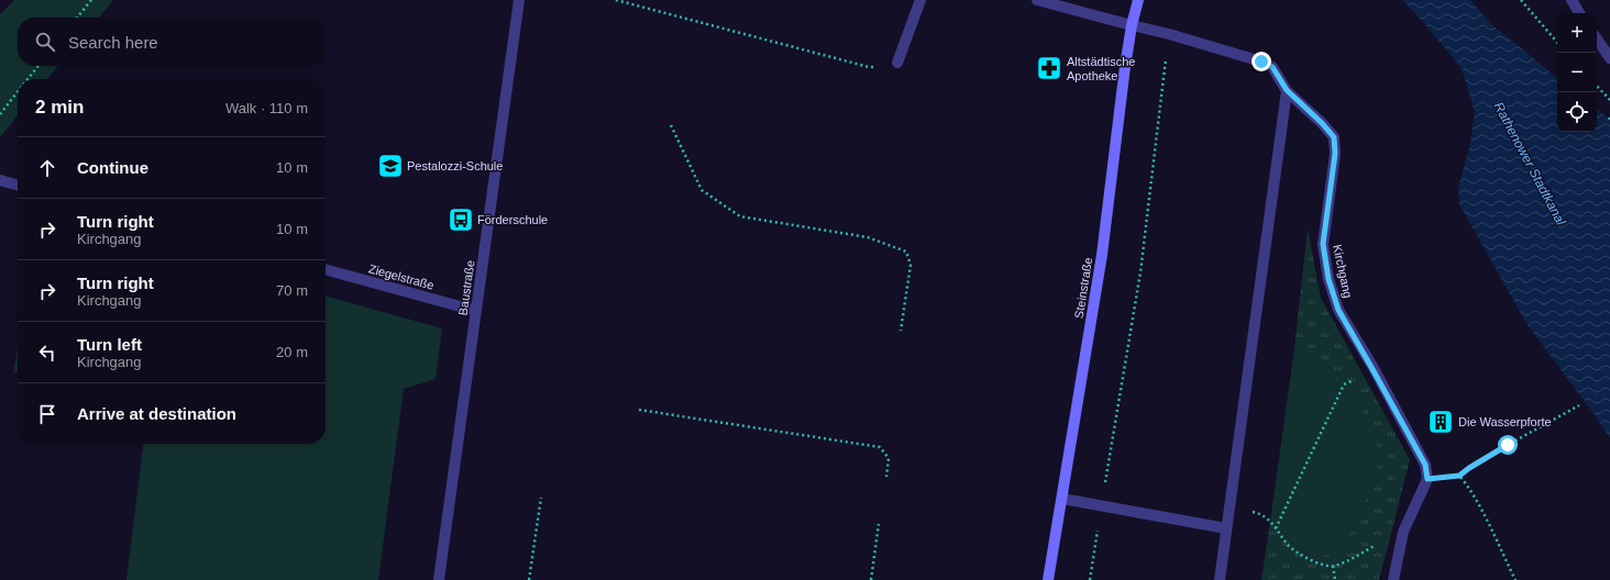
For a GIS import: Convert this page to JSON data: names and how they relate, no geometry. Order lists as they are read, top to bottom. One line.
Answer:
{"streets":{"main road":["Steinstraße"],"street":["Kirchgang","Ziegelstraße","Baustraße"]},"crossings":[["Kirchgang","Steinstraße"],["Ziegelstraße","Baustraße"]],"water":["Rathenower Stadtkanal"],"places":{"pharmacy":["Altstädtische Apotheke"],"school or university":["Pestalozzi-Schule"],"bus stop":["Förderschule"],"building":["Die Wasserpforte"]},"page":{"map_buttons":["+","−"],"search":"Search here","heading":["2 min","Walk · 110 m"],"list":[["Continue","10 m"],["Turn right","Kirchgang","10 m"],["Turn right","Kirchgang","70 m"],["Turn left","Kirchgang","20 m"],"Arrive at destination"]}}
